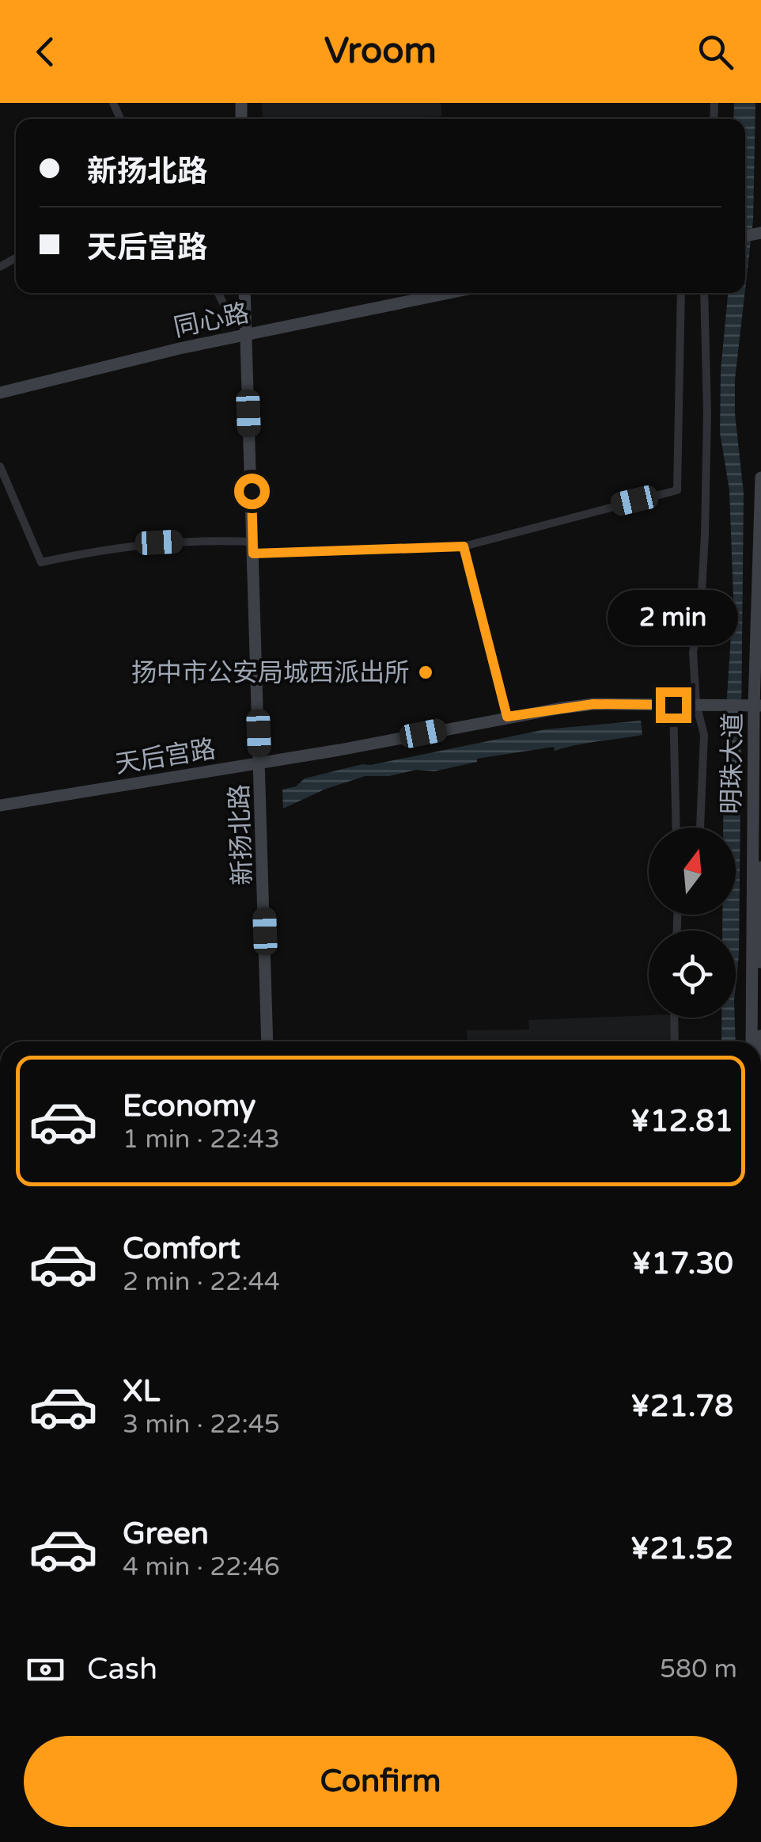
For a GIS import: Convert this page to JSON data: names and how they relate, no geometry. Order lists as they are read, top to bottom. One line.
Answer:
{"streets":{"street":["同心路","天后宫路","明珠大道","新扬北路"]},"crossings":[["同心路","新扬北路"],["天后宫路","明珠大道"],["天后宫路","新扬北路"]],"places":["扬中市公安局城西派出所"],"north":"top","page":{"header":"Vroom","banner":["新扬北路","天后宫路"],"bubble":"2 min","list":[{"name":"Economy","note":"1 min · 22:43","value":"¥12.81"},{"name":"Comfort","note":"2 min · 22:44","value":"¥17.30"},{"name":"XL","note":"3 min · 22:45","value":"¥21.78"},{"name":"Green","note":"4 min · 22:46","value":"¥21.52"}],"pay":["Cash","580 m"],"buttons":"Confirm"}}
